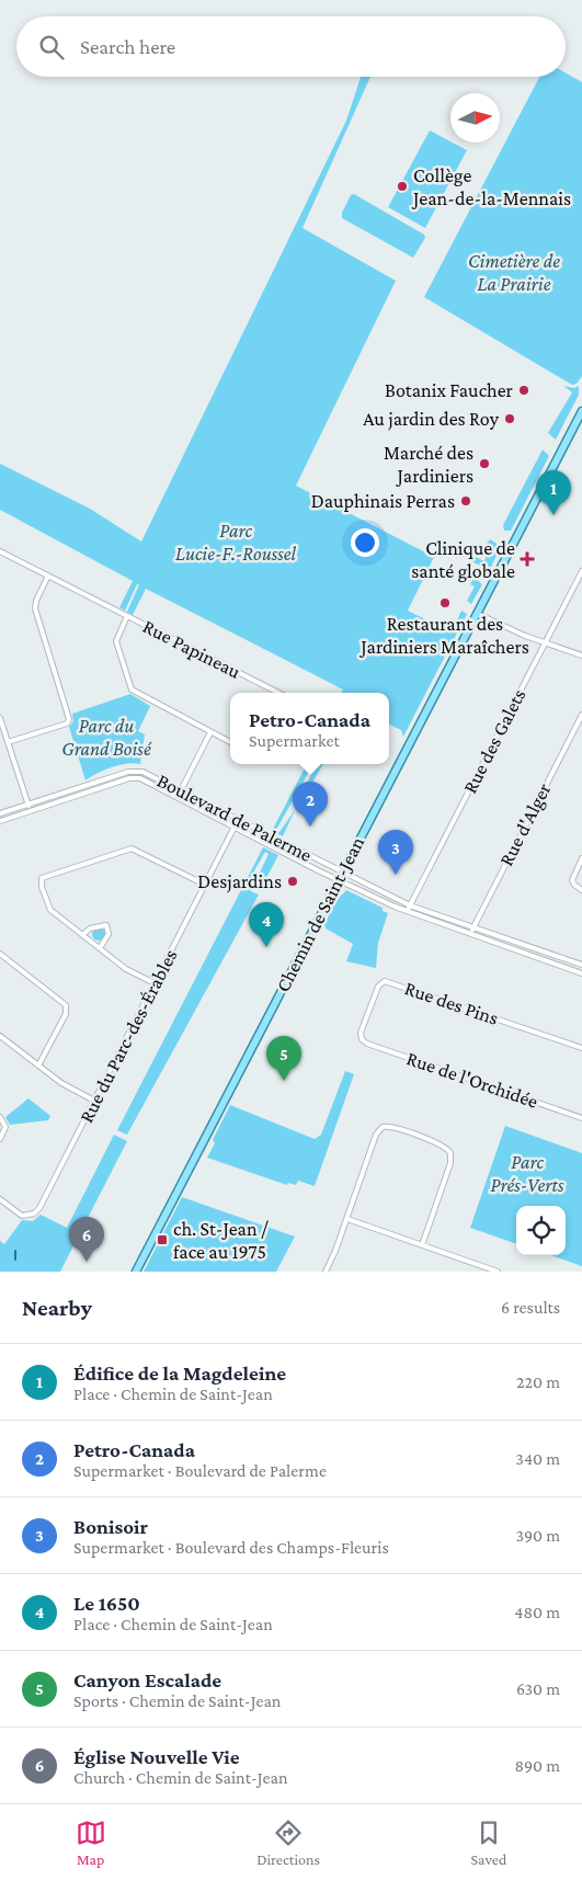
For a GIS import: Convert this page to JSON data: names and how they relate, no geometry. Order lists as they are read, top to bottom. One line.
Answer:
{"streets":{"main road":["Chemin de Saint-Jean"],"street":["Rue Papineau","Rue des Galets","Boulevard de Palerme","Rue d'Alger","Rue des Pins","Rue du Parc-des-Érables","Rue de l'Orchidée"]},"crossings":[["Rue des Galets","Boulevard de Palerme"],["Boulevard de Palerme","Rue d'Alger"],["Boulevard de Palerme","Chemin de Saint-Jean"],["Boulevard de Palerme","Rue du Parc-des-Érables"],["Rue des Pins","Rue de l'Orchidée"]],"parks":["Cimetière de La Prairie","Parc Lucie-F.-Roussel","Parc du Grand Boisé","Parc Prés-Verts"],"places":{"other":["Collège Jean-de-la-Mennais","Botanix Faucher","Au jardin des Roy","Marché des Jardiniers","Dauphinais Perras","Restaurant des Jardiniers Maraîchers","Desjardins"],"health":["Clinique de santé globale"],"transit":["ch. St-Jean / face au 1975"]},"north":"right","page":{"search":"Search here","pins":["1","2","3","4","5","6"],"popup":["Petro-Canada","Supermarket"],"heading":["Nearby","6 results"],"list":[{"mark":"1","name":"Édifice de la Magdeleine","note":"Place · Chemin de Saint-Jean","value":"220 m"},{"mark":"2","name":"Petro-Canada","note":"Supermarket · Boulevard de Palerme","value":"340 m"},{"mark":"3","name":"Bonisoir","note":"Supermarket · Boulevard des Champs-Fleuris","value":"390 m"},{"mark":"4","name":"Le 1650","note":"Place · Chemin de Saint-Jean","value":"480 m"},{"mark":"5","name":"Canyon Escalade","note":"Sports · Chemin de Saint-Jean","value":"630 m"},{"mark":"6","name":"Église Nouvelle Vie","note":"Church · Chemin de Saint-Jean","value":"890 m"}],"nav":["Map","Directions","Saved"]}}
